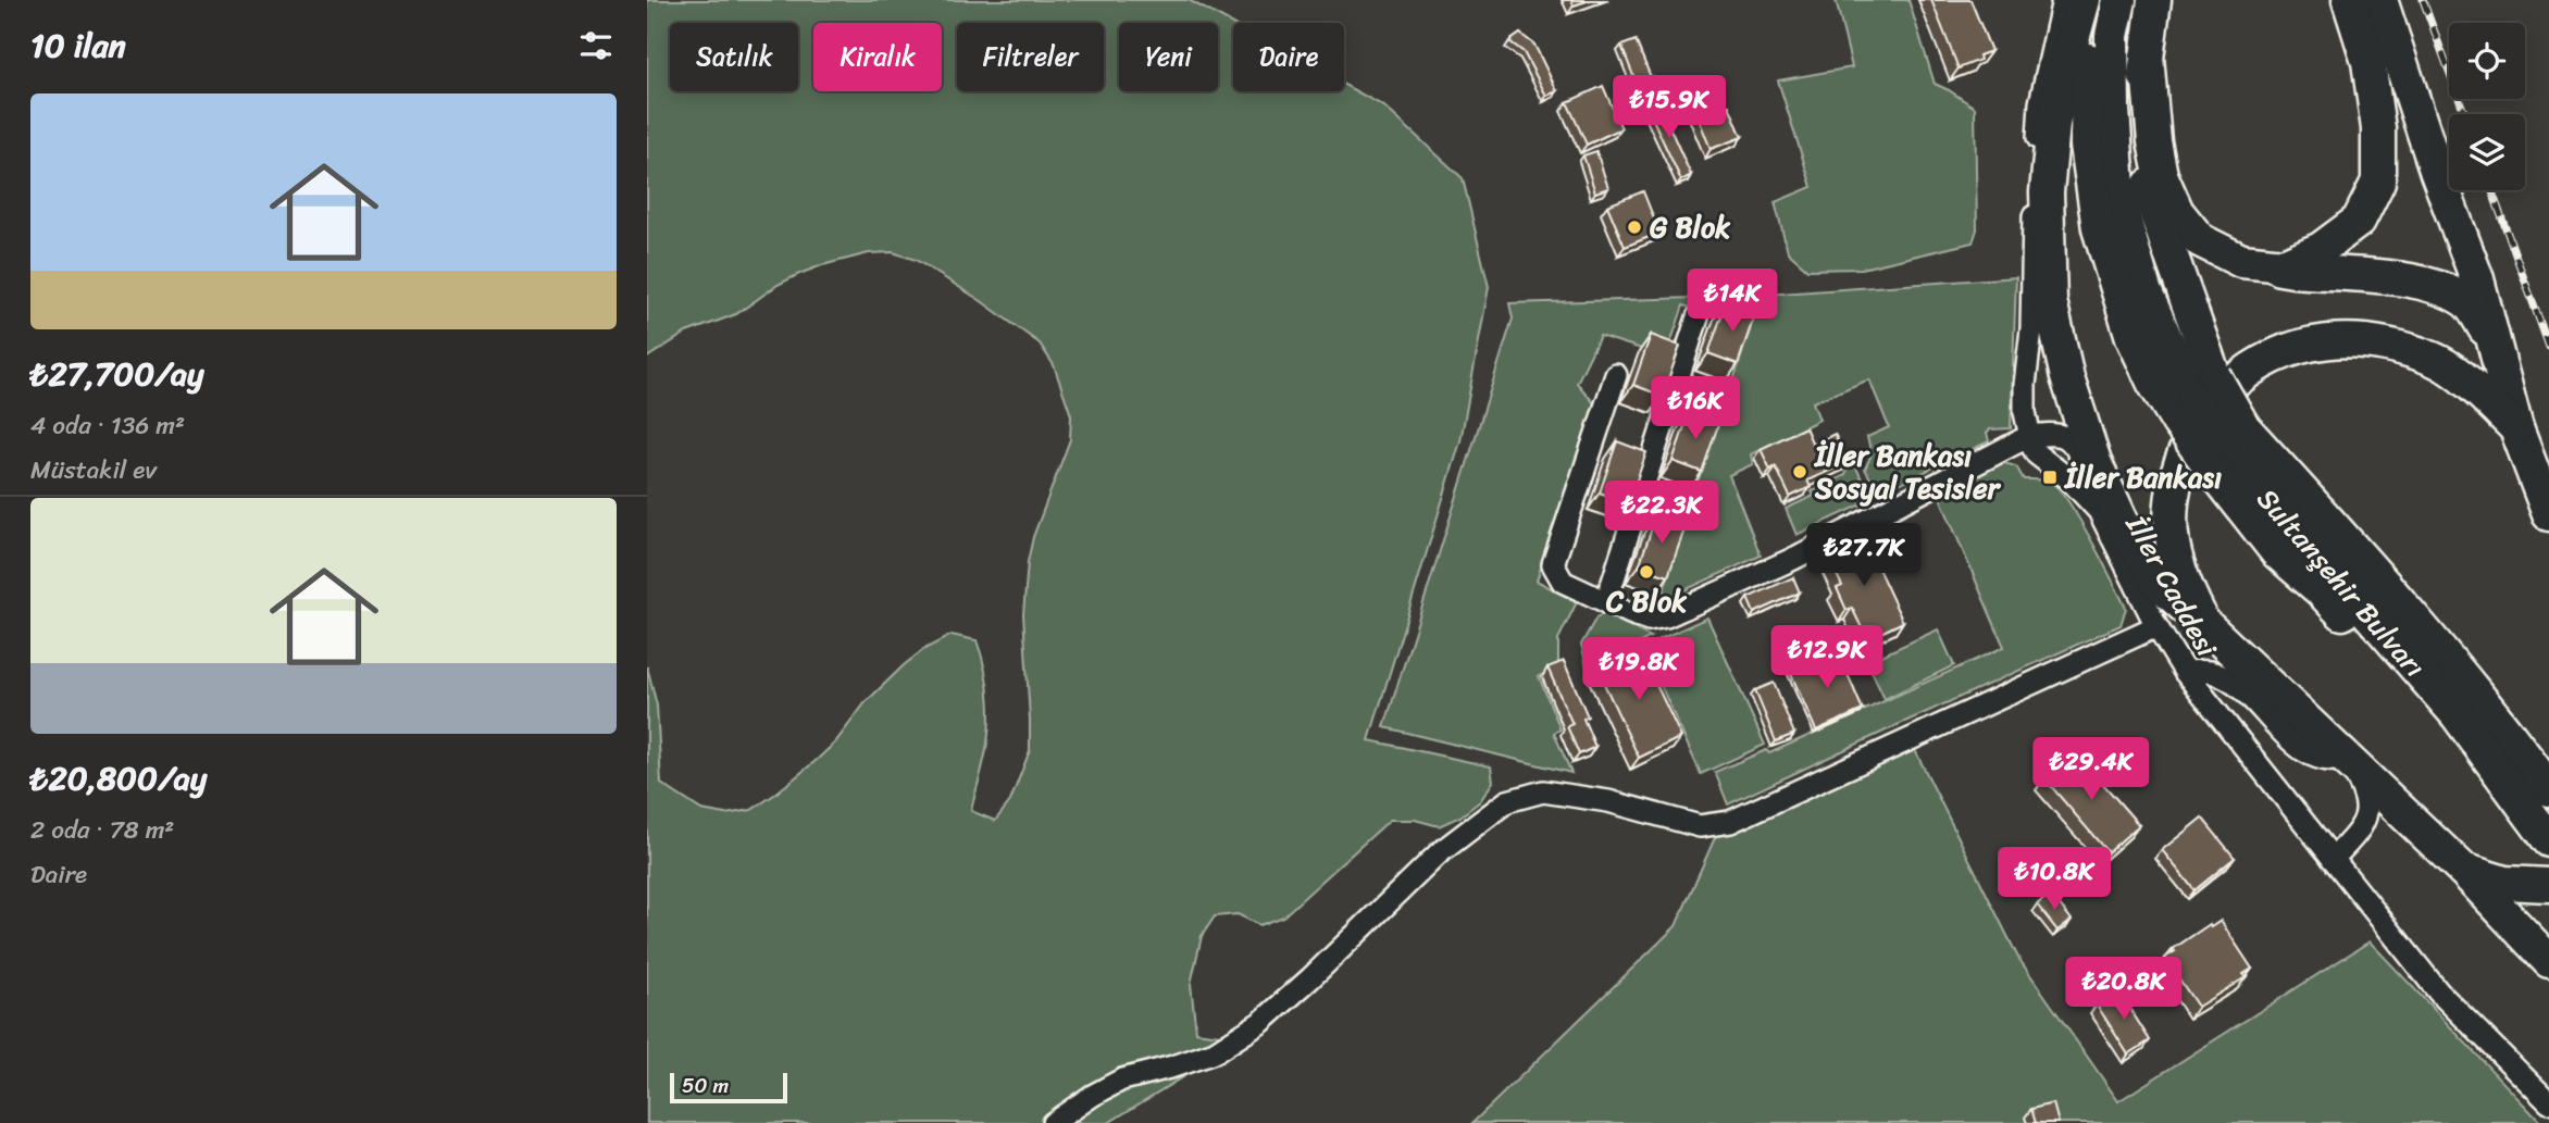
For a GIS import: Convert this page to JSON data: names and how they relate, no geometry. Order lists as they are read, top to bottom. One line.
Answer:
{"streets":{"highway":["Sultanşehir Bulvarı"],"street":["İller Caddesi"]},"places":{"other":["G Blok","İller Bankası Sosyal Tesisler","C Blok"],"transit":["İller Bankası"]},"scale_bar":"50 m","page":{"heading":"10 ilan","chip":["Satılık","Kiralık","Filtreler","Yeni","Daire"],"price":["₺15.9K","₺14K","₺16K","₺22.3K","₺27.7K","₺12.9K","₺19.8K","₺29.4K","₺10.8K","₺20.8K"],"list":[{"name":"₺27,700/ay","note":"4 oda · 136 m² · Müstakil ev"},{"name":"₺20,800/ay","note":"2 oda · 78 m² · Daire"}],"scale":"50 m"}}
